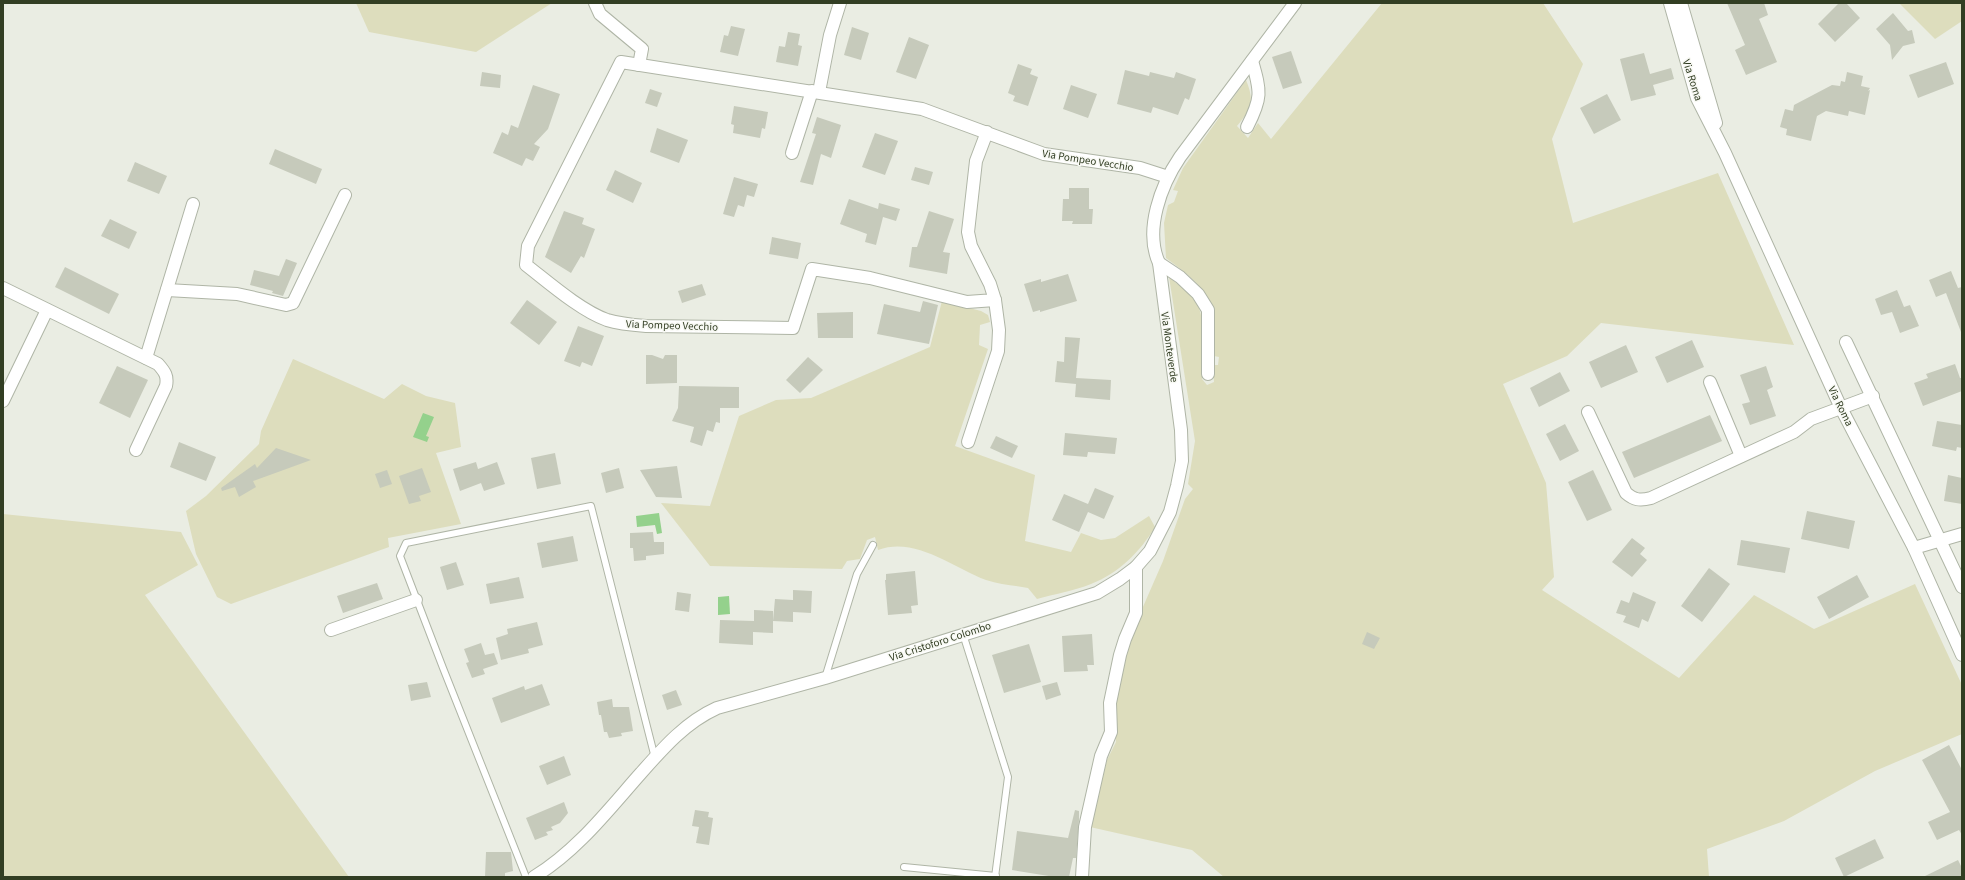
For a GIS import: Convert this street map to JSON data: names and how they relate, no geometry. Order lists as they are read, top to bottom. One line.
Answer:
{"streets":{"street":["Via Roma","Via Pompeo Vecchio","Via Monteverde","Via Cristoforo Colombo"]},"crossings":[["Via Pompeo Vecchio","Via Monteverde"],["Via Monteverde","Via Cristoforo Colombo"]]}
